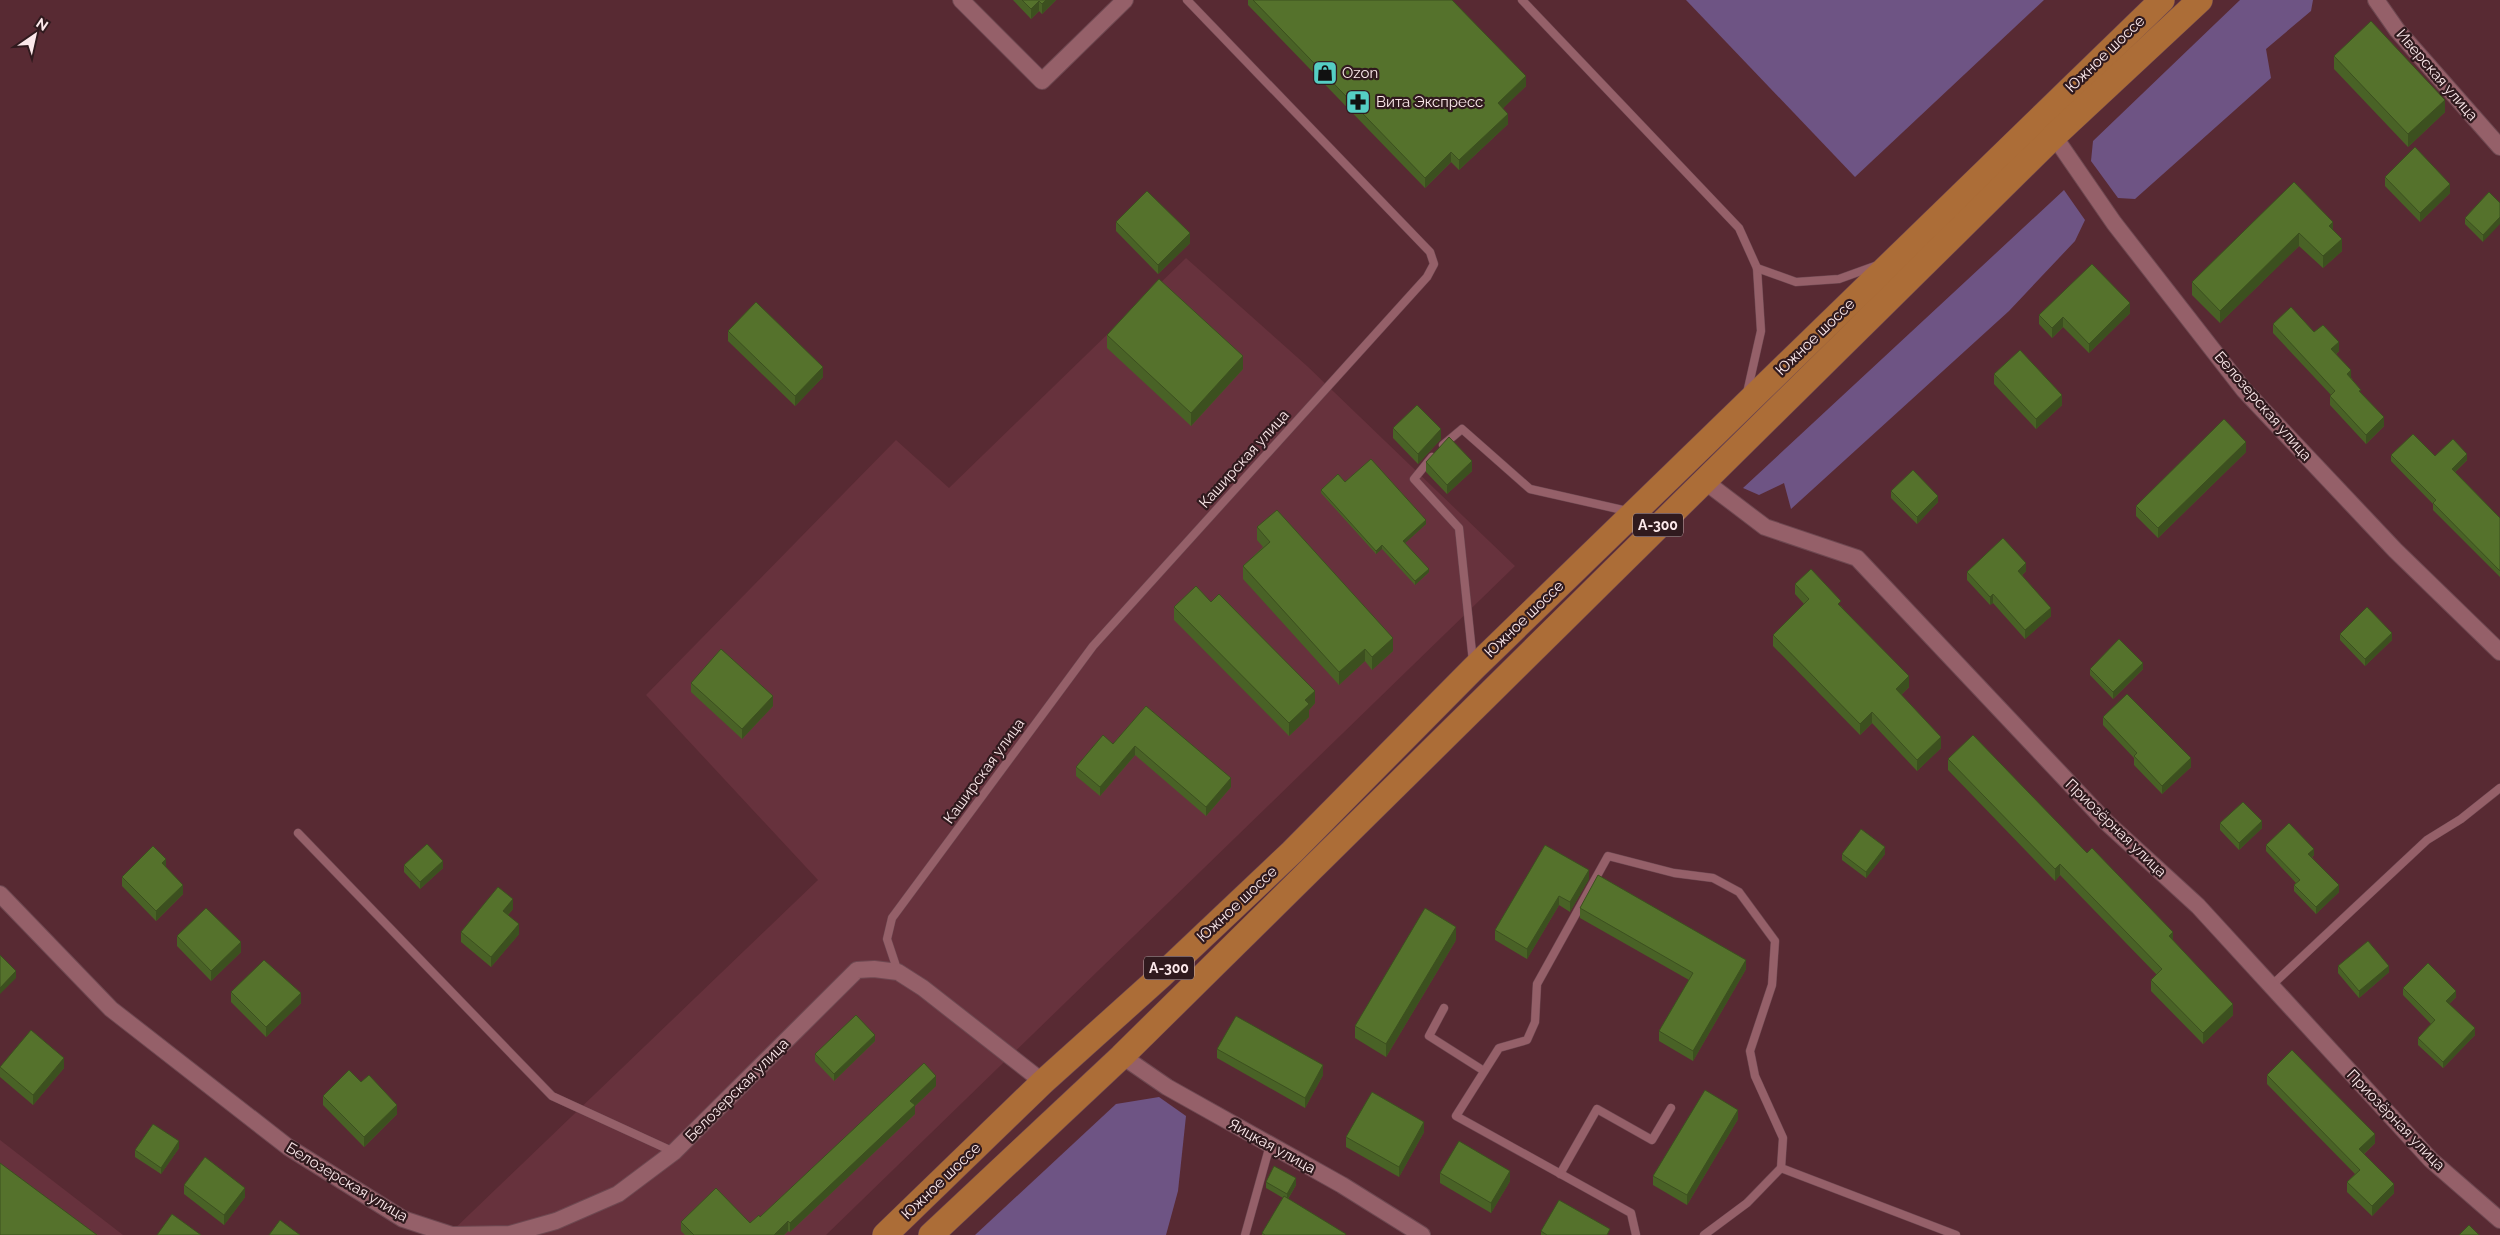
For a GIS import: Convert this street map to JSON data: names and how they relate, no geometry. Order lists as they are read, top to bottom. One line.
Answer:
{"streets":{"main road":["Южное шоссе","А-300"],"street":["Иверская улица","Белозерская улица","Приозёрная улица","Яицкая улица"],"lane":["Каширская улица"]},"crossings":[["Южное шоссе","Белозерская улица"],["Южное шоссе","Приозёрная улица"],["Южное шоссе","Яицкая улица"],["Белозерская улица","Каширская улица"]],"places":{"shop":["Ozon"],"pharmacy":["Вита Экспресс"]},"north":"top right"}
